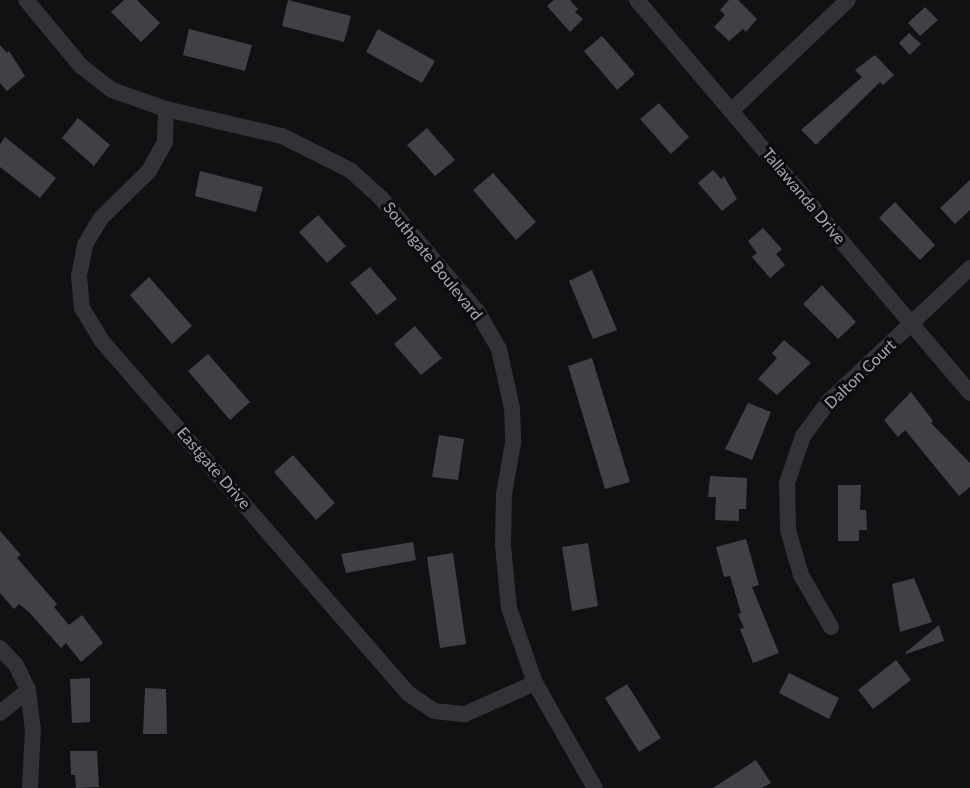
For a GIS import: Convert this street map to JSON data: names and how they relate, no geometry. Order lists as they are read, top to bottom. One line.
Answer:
{"streets":{"street":["Tallawanda Drive","Southgate Boulevard","Dalton Court","Eastgate Drive"]},"crossings":[["Tallawanda Drive","Dalton Court"],["Southgate Boulevard","Eastgate Drive"]]}
